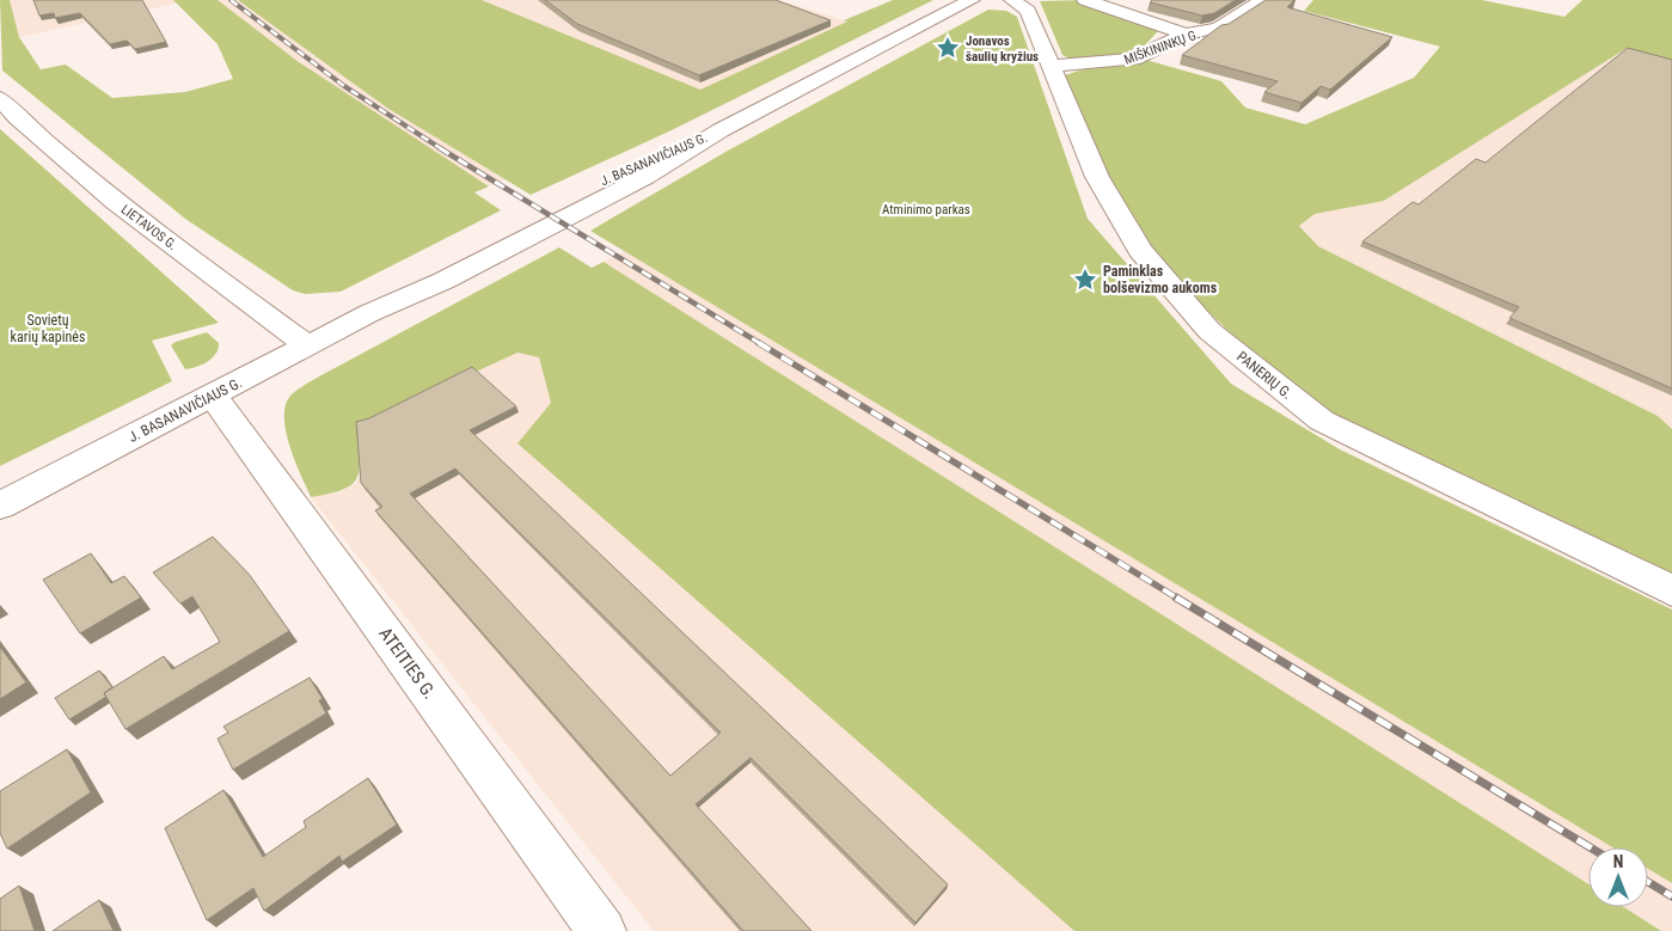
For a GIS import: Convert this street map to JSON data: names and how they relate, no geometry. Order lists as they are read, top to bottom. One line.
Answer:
{"streets":{"street":["MIŠKININKŲ G.","J. BASANAVIČIAUS G.","LIETAVOS G.","PANERIŲ G.","ATEITIES G."]},"crossings":[["MIŠKININKŲ G.","PANERIŲ G."],["J. BASANAVIČIAUS G.","LIETAVOS G."],["J. BASANAVIČIAUS G.","ATEITIES G."]],"parks":["Atminimo parkas","Sovietų karių kapinės"],"places":{"place":["Jonavos šaulių kryžius","Paminklas bolševizmo aukoms"]},"north":"top"}
